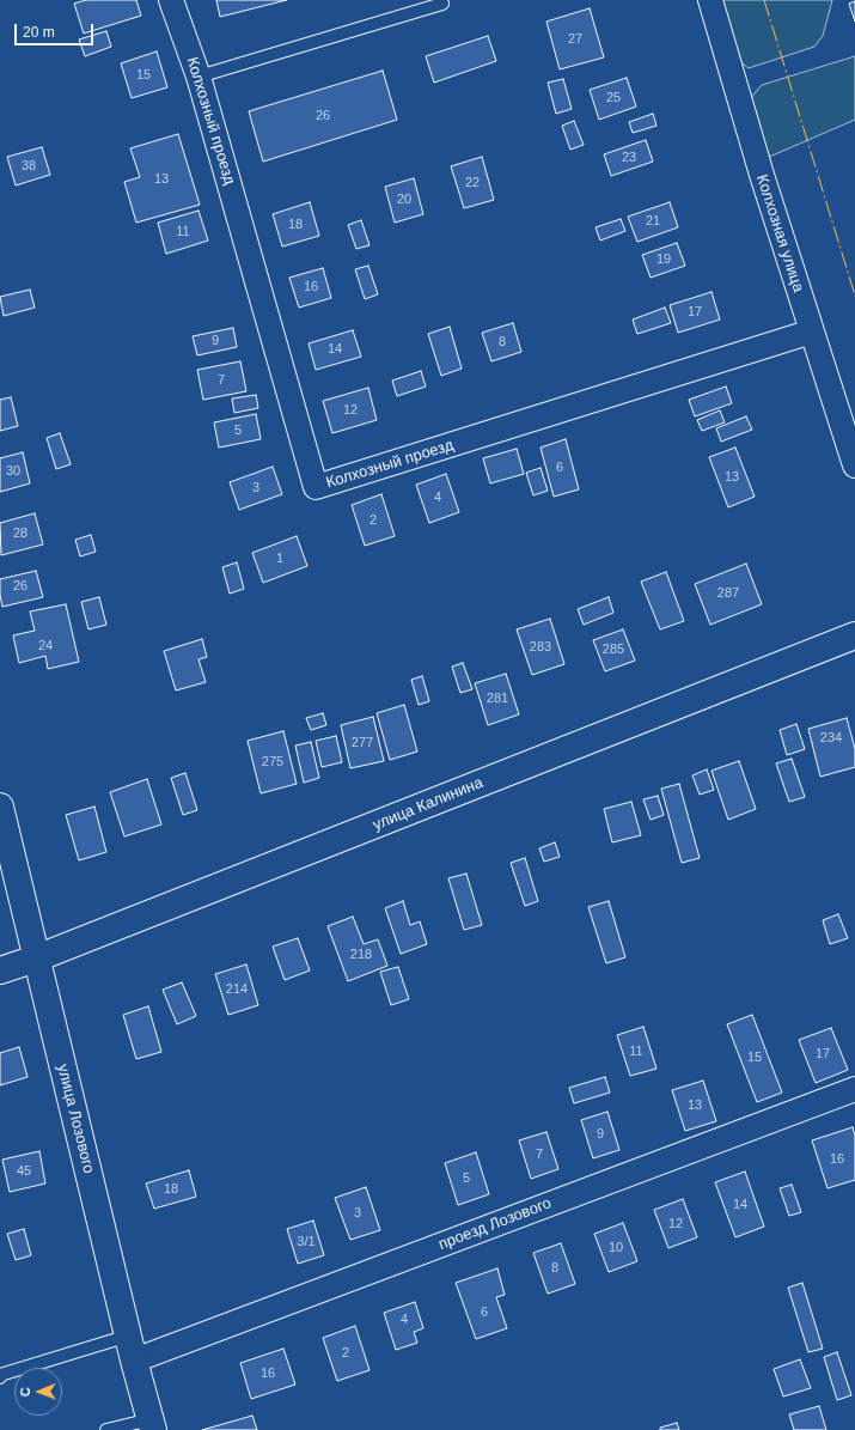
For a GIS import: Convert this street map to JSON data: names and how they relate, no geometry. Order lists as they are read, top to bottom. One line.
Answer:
{"streets":{"street":["Колхозный проезд","Колхозная улица","улица Калинина","улица Лозового","проезд Лозового"]},"crossings":[["Колхозный проезд","Колхозная улица"],["улица Калинина","улица Лозового"],["улица Лозового","проезд Лозового"]],"house_numbers":["27","15","25","26","23","38","13","22","20","21","18","11","19","16","17","9","8","14","7","12","5","6","30","13","3","4","2","28","1","26","287","24","283","285","281","234","277","275","218","214","11","17","15","13","9","7","16","45","5","18","14","3","12","3/1","10","8","6","4","2","16"],"scale_bar":"20 m","north":"left"}
